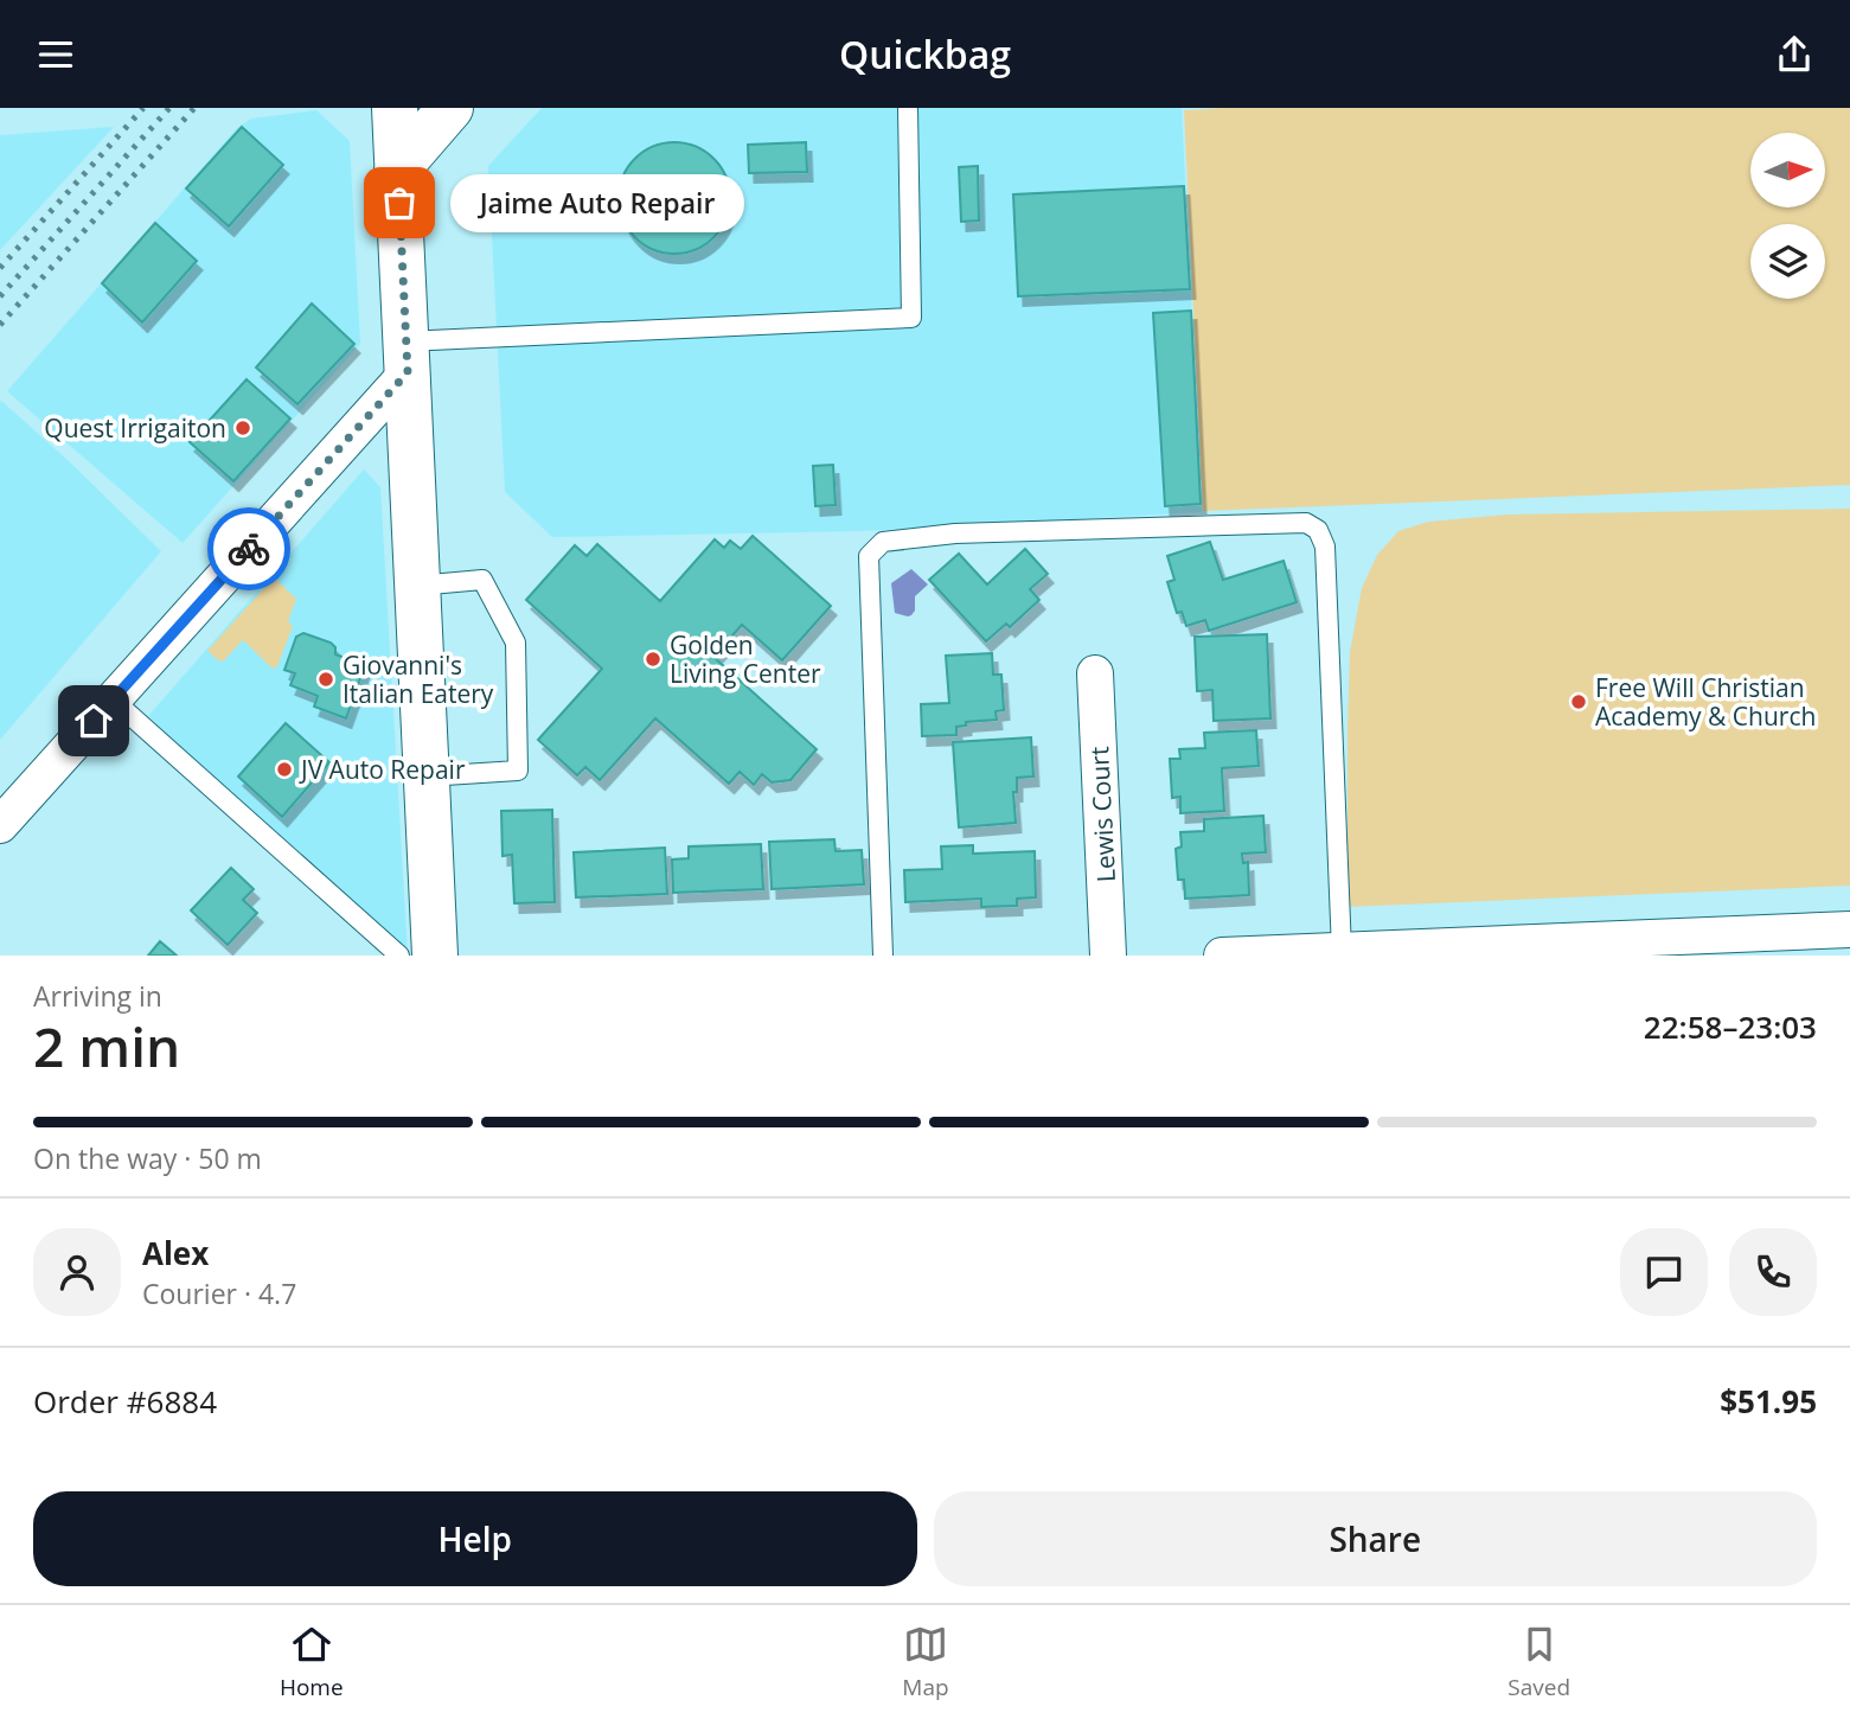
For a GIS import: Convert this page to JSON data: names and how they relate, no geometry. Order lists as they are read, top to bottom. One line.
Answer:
{"streets":{"street":["Lewis Court"]},"places":["Jaime Auto Repair","Quest Irrigaiton","Golden Living Center","Giovanni's Italian Eatery","Free Will Christian Academy & Church","JV Auto Repair"],"north":"right","page":{"header":"Quickbag","bubble":"Jaime Auto Repair","heading":["2 min","Arriving in","22:58–23:03"],"panel":["Alex","Courier · 4.7","Order #6884","$51.95"],"bar":"On the way · 50 m","buttons":["Help","Share"],"tabs":["Home","Map","Saved"]}}
